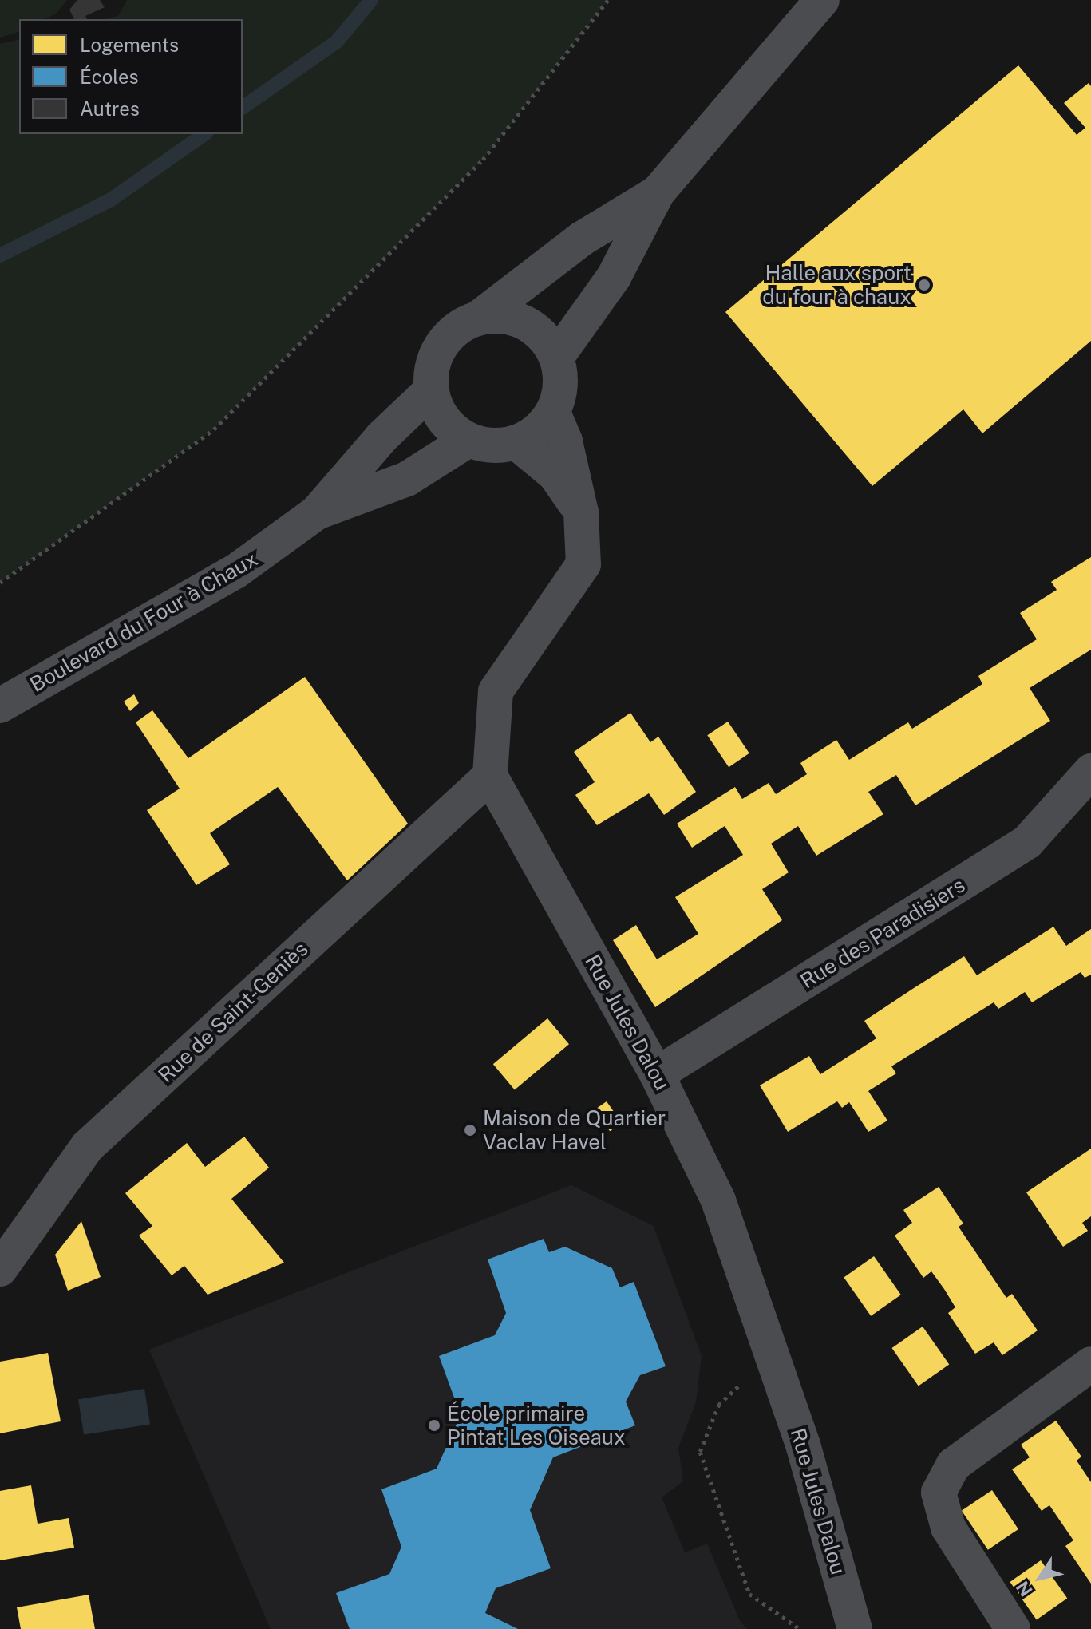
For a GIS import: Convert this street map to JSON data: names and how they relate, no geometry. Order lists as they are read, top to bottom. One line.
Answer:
{"streets":{"street":["Boulevard du Four à Chaux","Rue des Paradisiers","Rue de Saint-Geniès","Rue Jules Dalou"]},"crossings":[["Rue des Paradisiers","Rue Jules Dalou"],["Rue de Saint-Geniès","Rue Jules Dalou"]],"places":["Halle aux sport du four à chaux","Maison de Quartier Vaclav Havel","École primaire Pintat Les Oiseaux"],"legend":["Logements","Écoles","Autres"],"north":"bottom left"}
